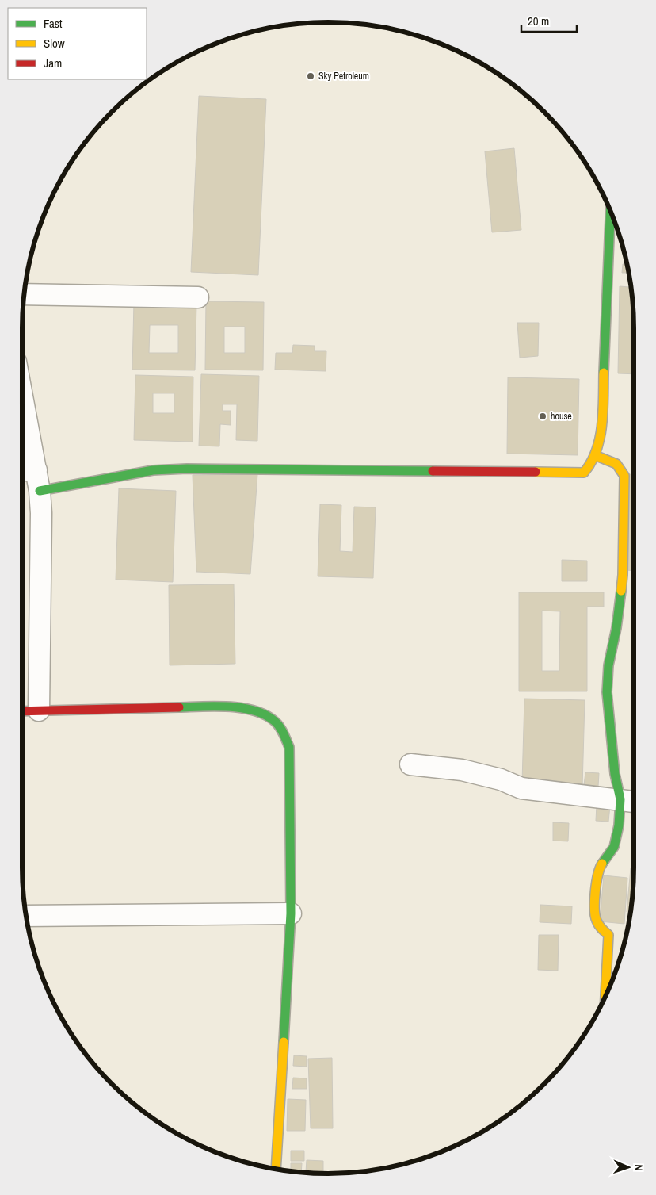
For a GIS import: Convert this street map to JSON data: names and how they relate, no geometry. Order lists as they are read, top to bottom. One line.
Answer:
{"places":["Sky Petroleum","house"],"legend":["Fast","Slow","Jam"],"scale_bar":"20 m","north":"right"}
